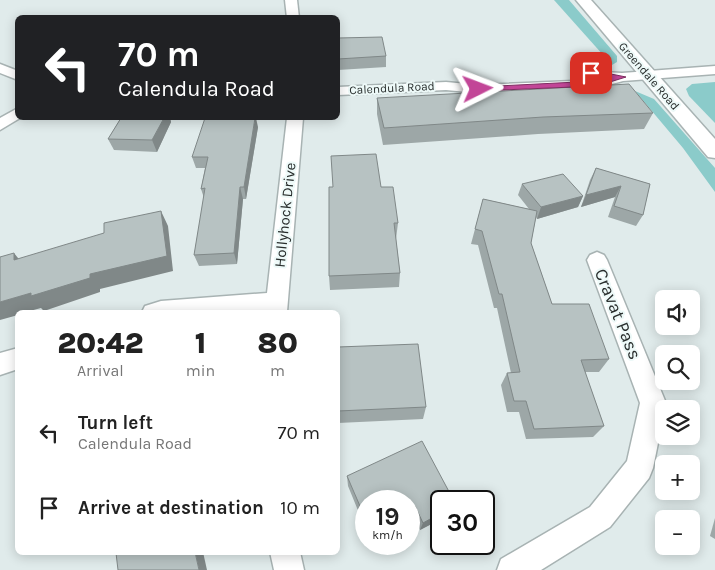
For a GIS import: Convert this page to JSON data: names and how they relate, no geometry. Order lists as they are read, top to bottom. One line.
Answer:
{"streets":{"street":["Greendale Road","Calendula Road","Hollyhock Drive","Cravat Pass"]},"crossings":[["Greendale Road","Calendula Road"]],"page":{"turn":["70 m","Calendula Road"],"map_buttons":["+","−"],"eta":["20:42","Arrival","1","min","80","m"],"list":[{"name":"Turn left","note":"Calendula Road","value":"70 m"},{"name":"Arrive at destination","value":"10 m"}],"speed":"19 km/h","limit":"30"}}
